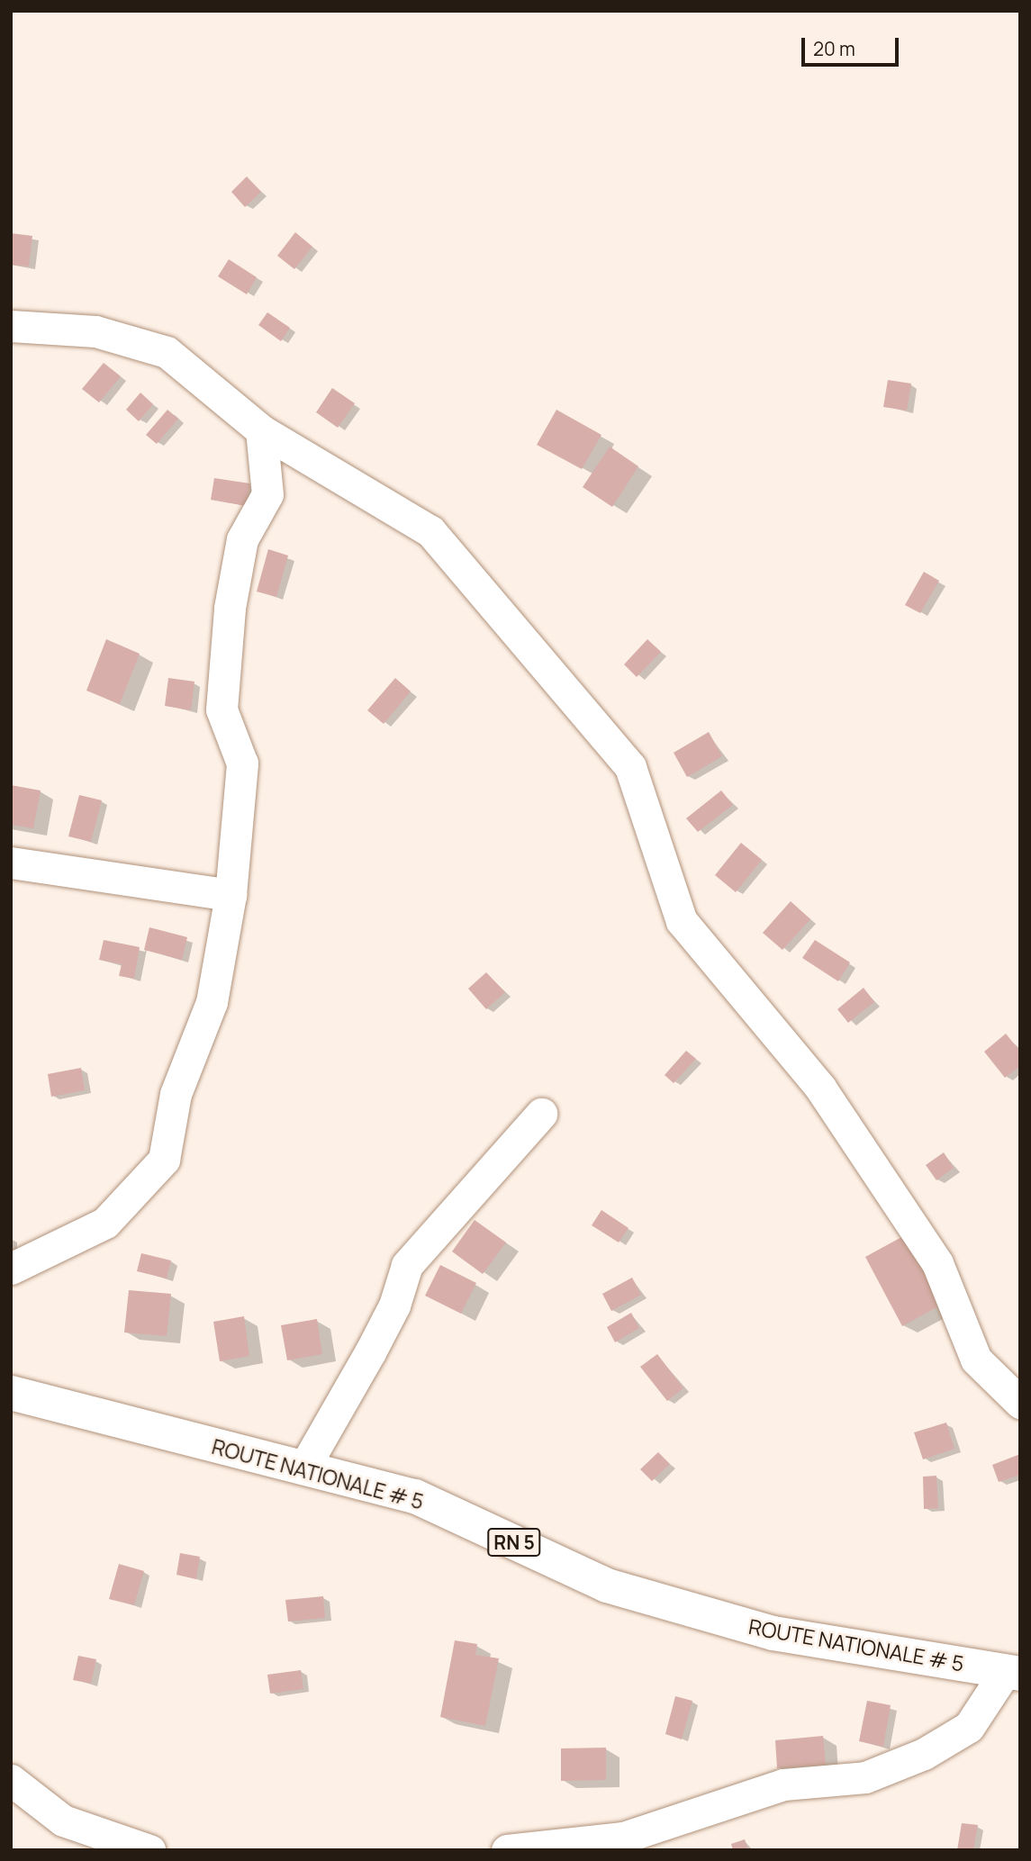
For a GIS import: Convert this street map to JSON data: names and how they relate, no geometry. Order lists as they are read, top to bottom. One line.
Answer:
{"streets":{"main road":["ROUTE NATIONALE # 5","RN 5"]},"scale_bar":"20 m"}
